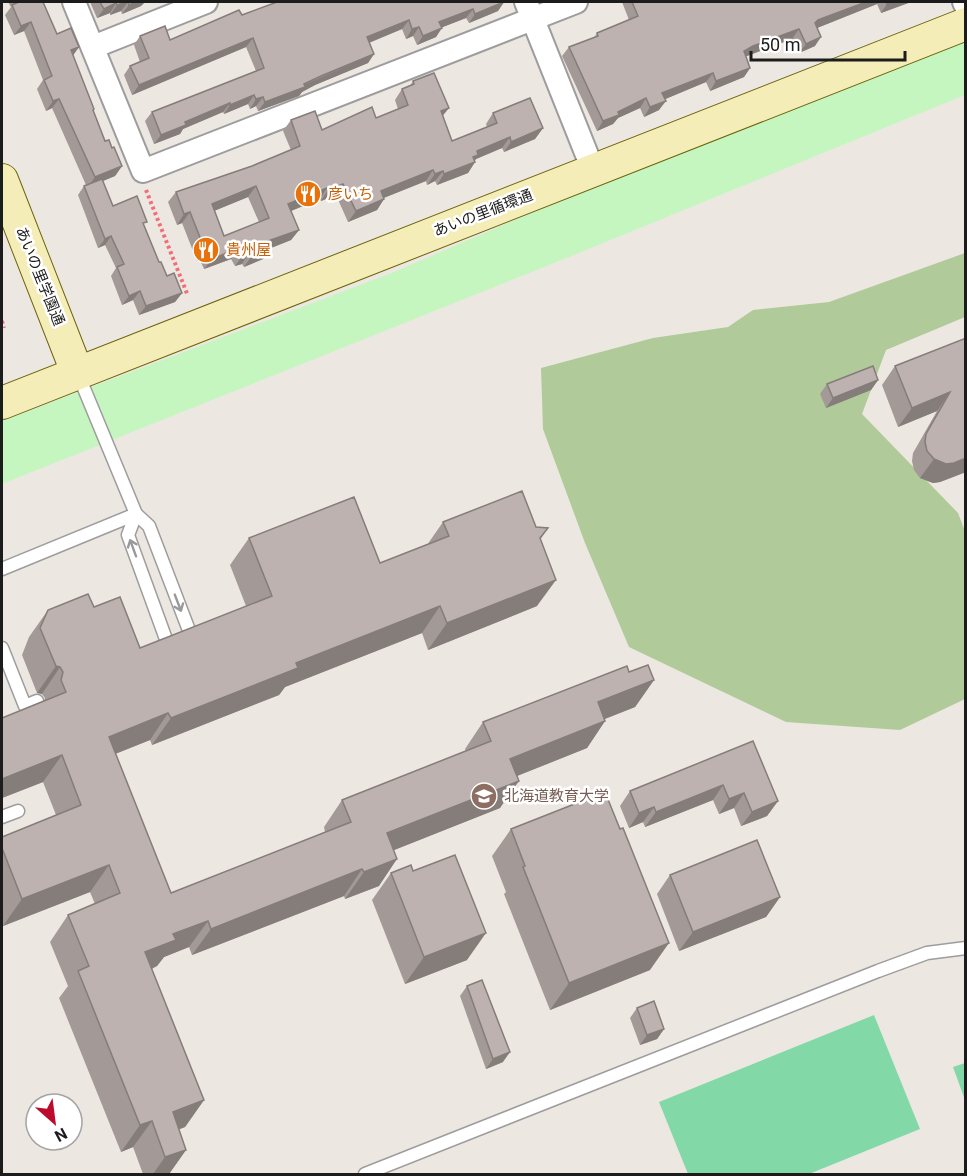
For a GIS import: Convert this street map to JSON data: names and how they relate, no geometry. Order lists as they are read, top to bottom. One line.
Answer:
{"streets":{"street":["あいの里循環通","あいの里学園通"]},"crossings":[["あいの里循環通","あいの里学園通"]],"places":{"restaurant":["彦いち","貴州屋"],"school or university":["北海道教育大学"]},"scale_bar":"50 m","north":"bottom right"}
